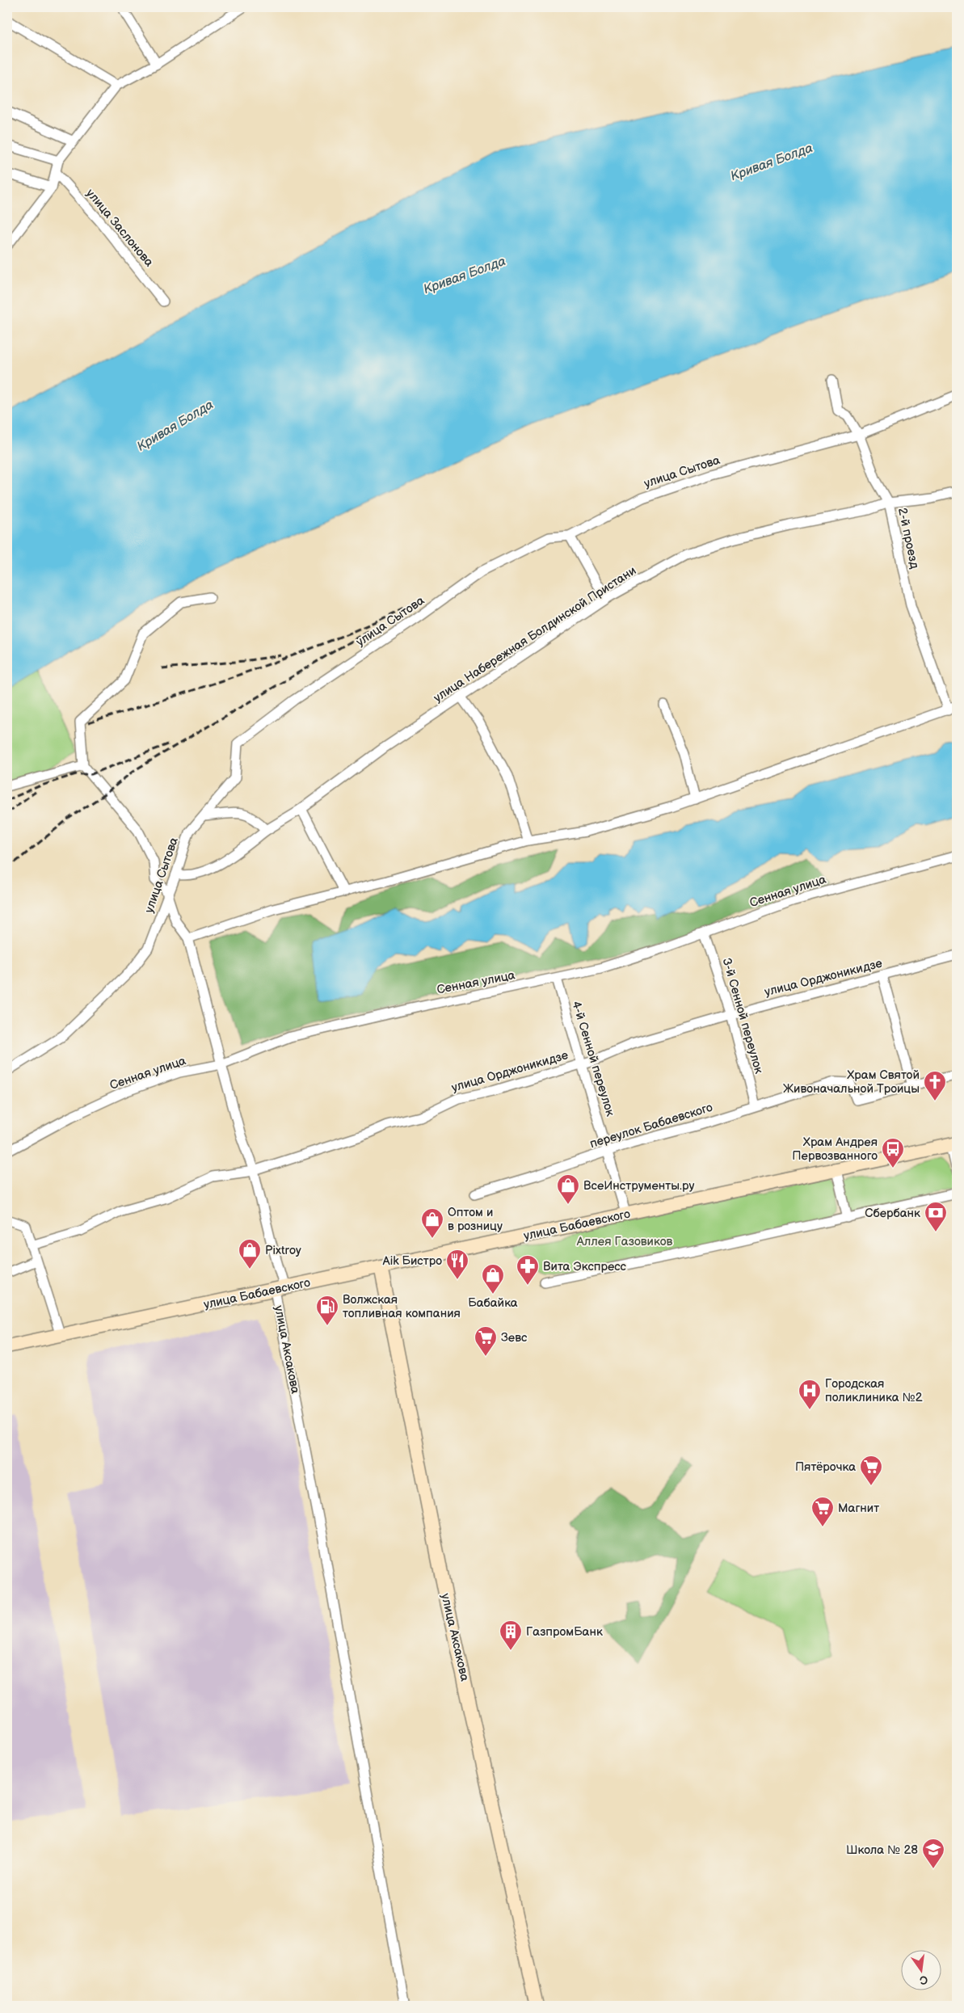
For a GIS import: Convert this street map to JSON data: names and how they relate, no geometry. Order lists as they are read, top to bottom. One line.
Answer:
{"streets":{"main road":["улица Бабаевского","улица Аксакова"],"street":["улица Заслонова","улица Сытова","2-й проезд","улица Набережная Болдинской Пристани","Сенная улица","улица Орджоникидзе","3-й Сенной переулок","4-й Сенной переулок","переулок Бабаевского"]},"crossings":[["улица Сытова","2-й проезд"],["улица Сытова","улица Набережная Болдинской Пристани"],["2-й проезд","улица Набережная Болдинской Пристани"],["Сенная улица","3-й Сенной переулок"],["Сенная улица","4-й Сенной переулок"],["Сенная улица","улица Аксакова"],["улица Орджоникидзе","3-й Сенной переулок"],["улица Орджоникидзе","4-й Сенной переулок"],["улица Орджоникидзе","улица Аксакова"],["3-й Сенной переулок","переулок Бабаевского"],["4-й Сенной переулок","переулок Бабаевского"],["4-й Сенной переулок","улица Бабаевского"],["улица Бабаевского","улица Аксакова"]],"water":["Кривая Болда"],"parks":["Аллея Газовиков"],"places":{"church":["Храм Святой Живоначальной Троицы"],"bus stop":["Храм Андрея Первозванного"],"shop":["ВсеИнструменты.ру","Оптом и в розницу","Pixtroy","Бабайка"],"bank":["Сбербанк"],"restaurant":["Aik Бистро"],"pharmacy":["Вита Экспресс"],"fuel station":["Волжская топливная компания"],"supermarket":["Зевс","Пятёрочка","Магнит"],"hospital":["Городская поликлиника №2"],"building":["ГазпромБанк"],"school or university":["Школа № 28"]},"north":"bottom"}
